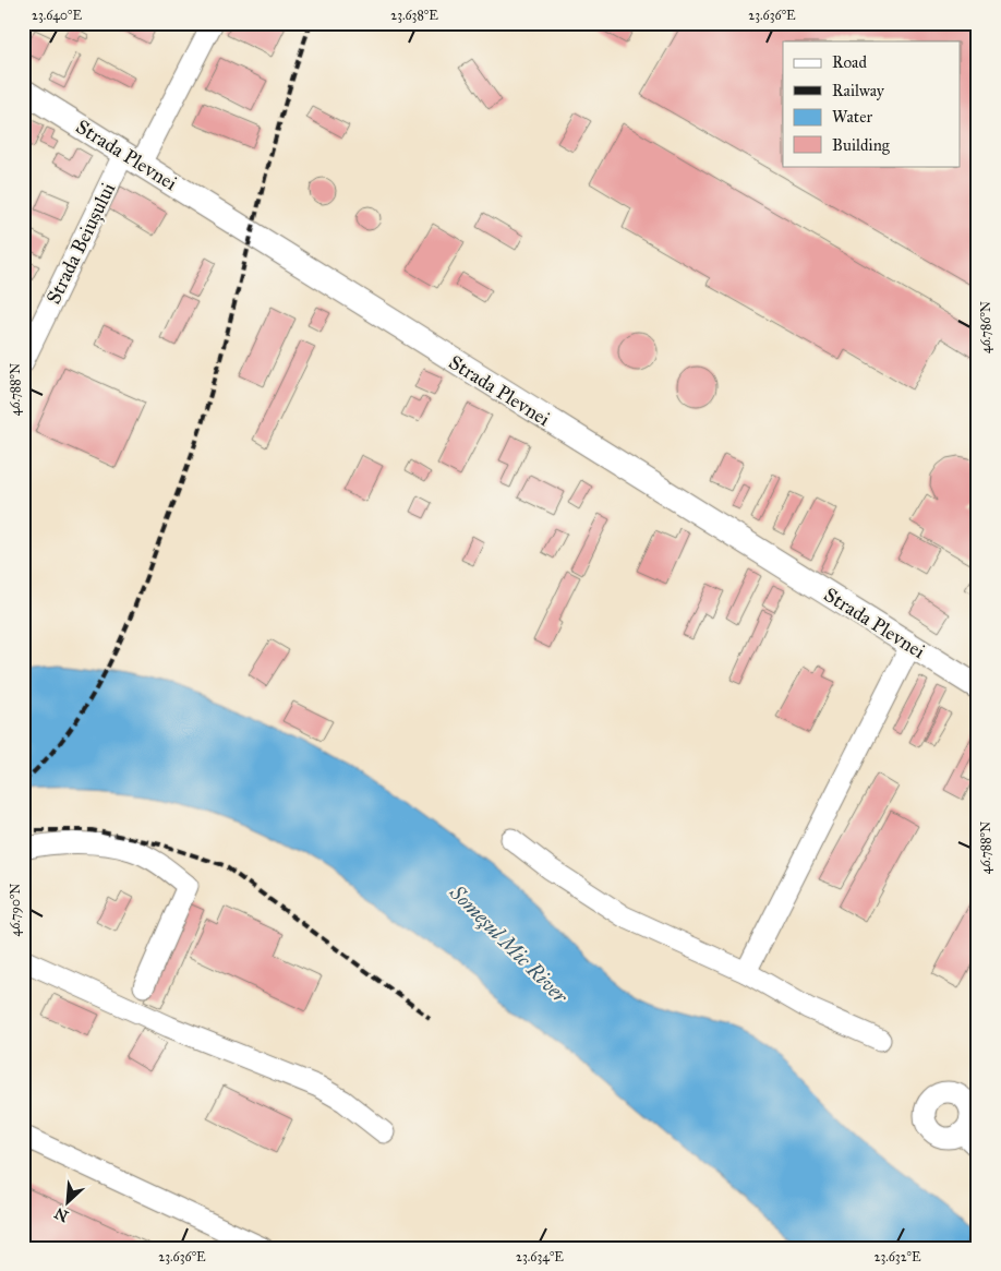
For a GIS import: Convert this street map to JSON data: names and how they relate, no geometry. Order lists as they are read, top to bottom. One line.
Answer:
{"streets":{"main road":["Strada Plevnei"],"street":["Strada Beiușului"]},"crossings":[["Strada Plevnei","Strada Beiușului"]],"water":["Someşul Mic River"],"legend":["Road","Railway","Water","Building"],"north":"bottom left","coordinates":["23.640°E","23.638°E","23.636°E","46.786°N","46.788°N","46.790°N","23.634°E","23.632°E"]}
